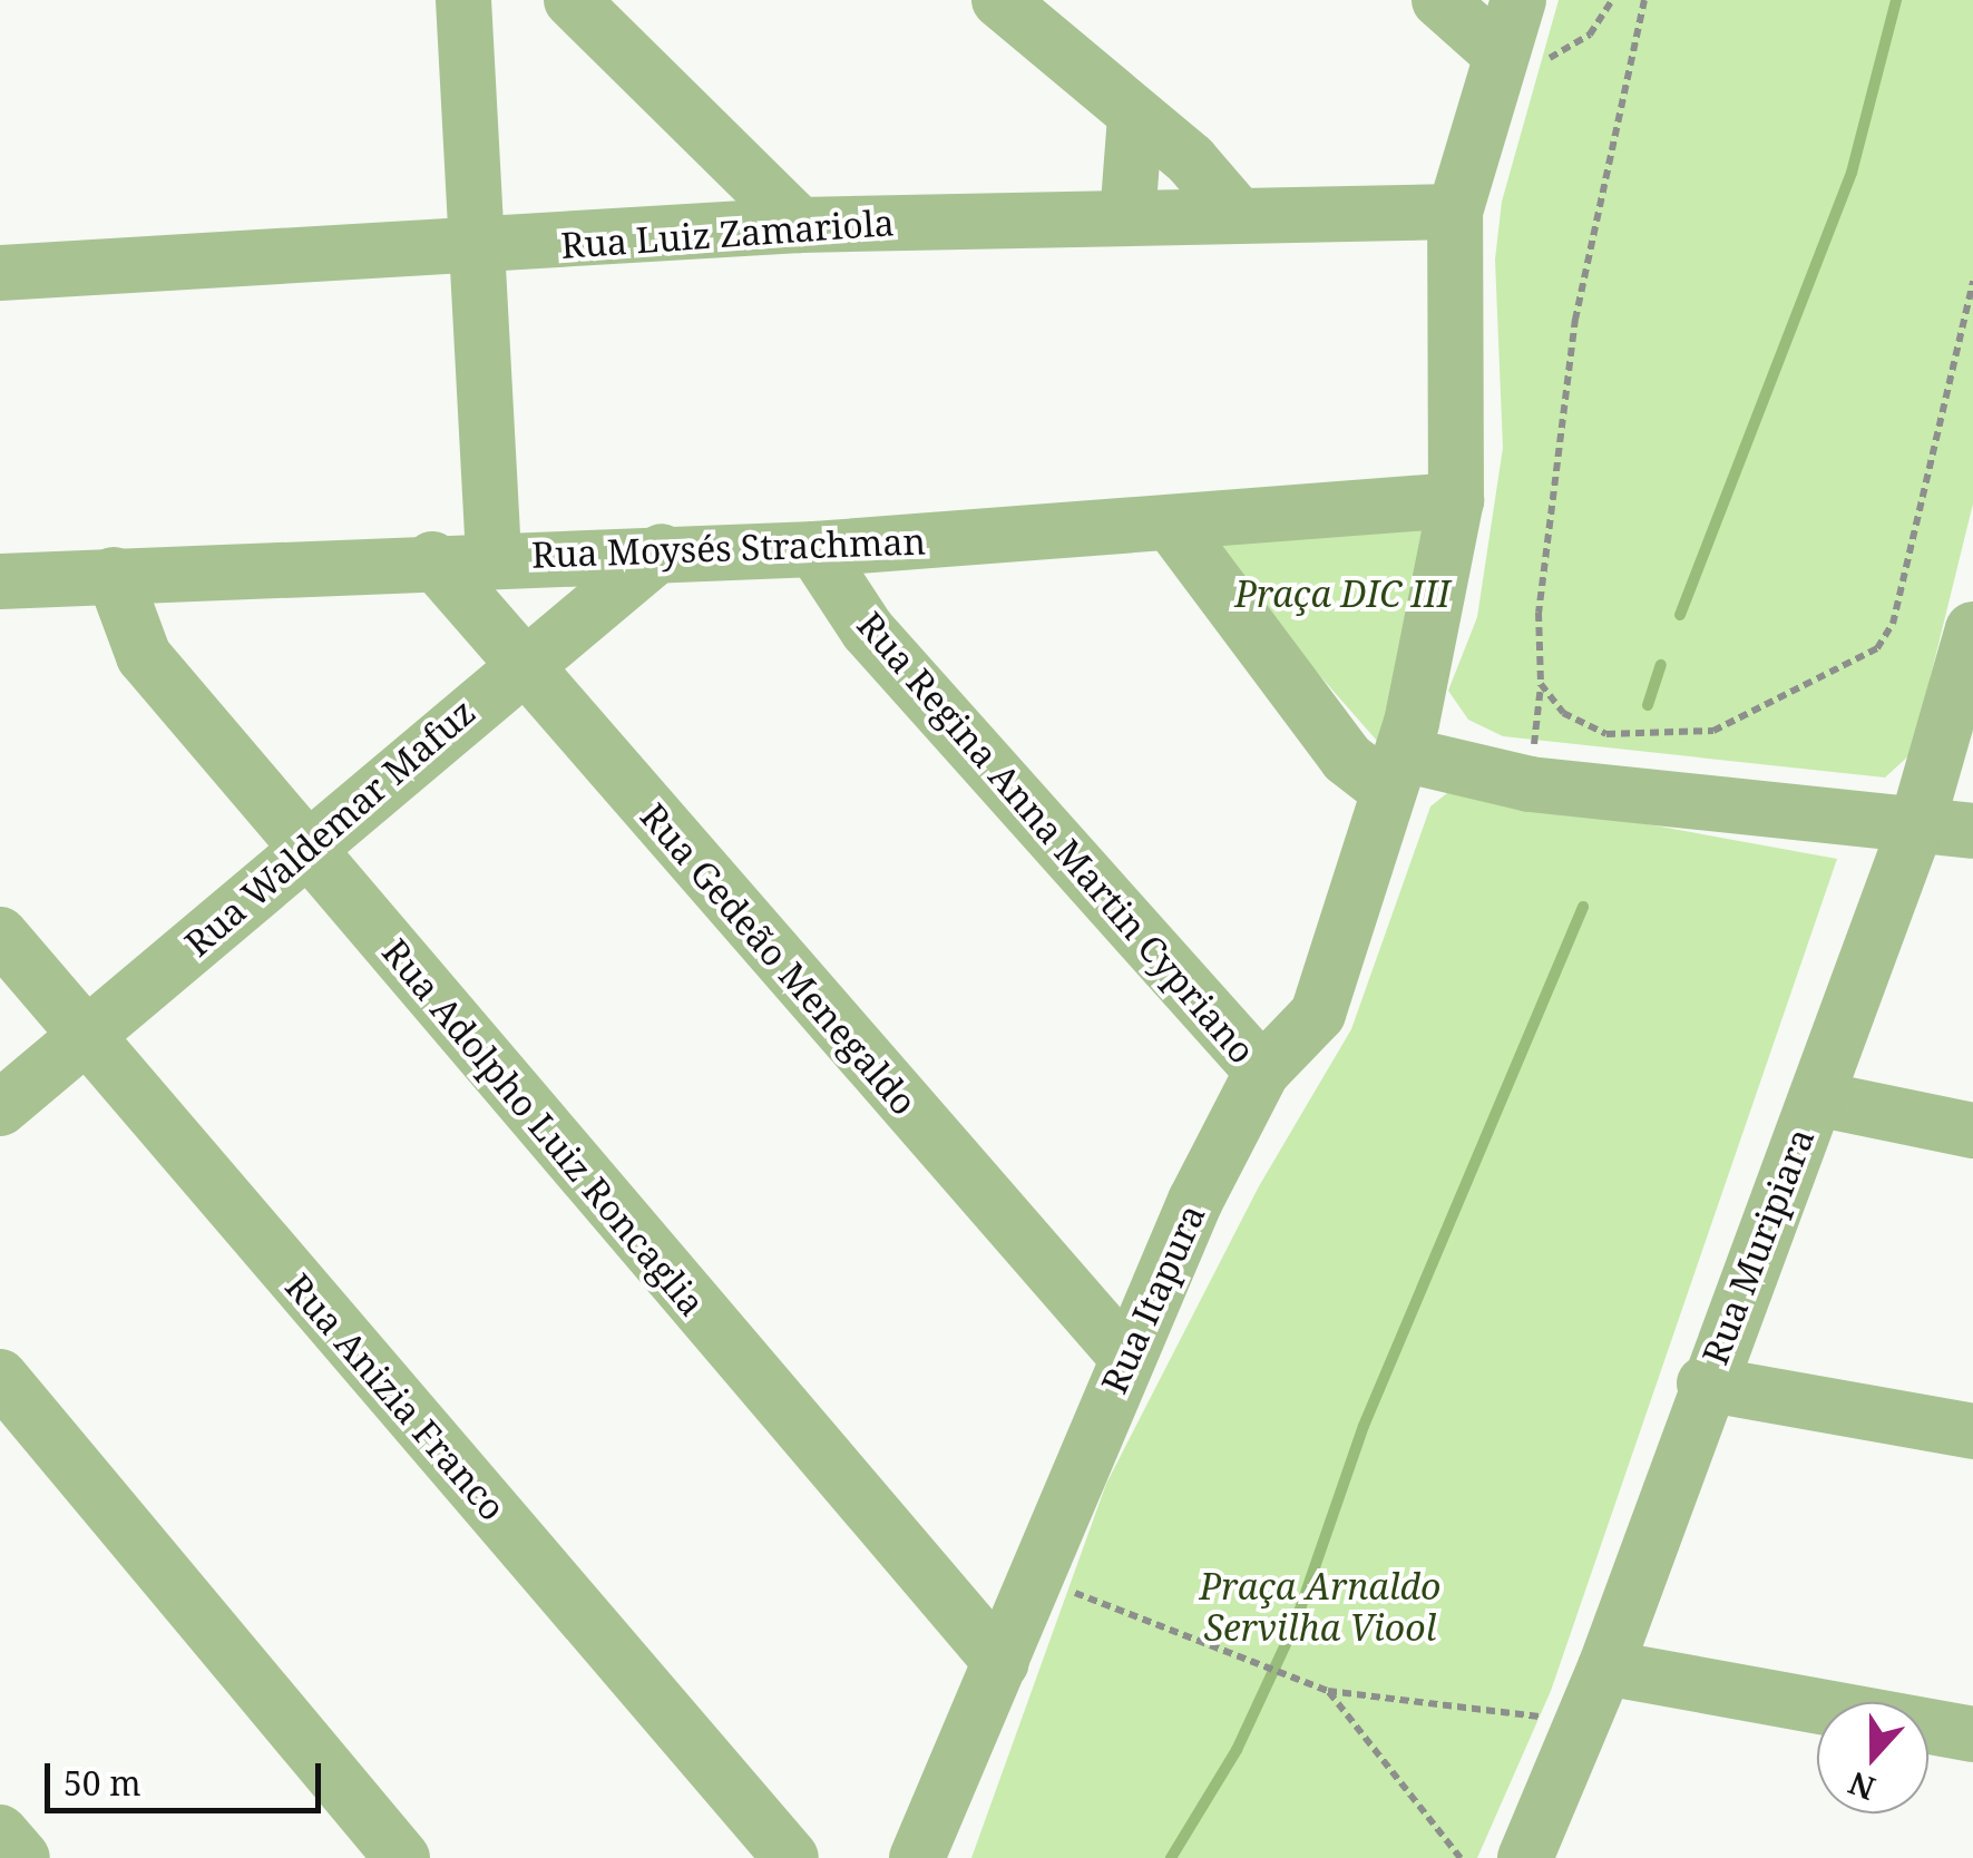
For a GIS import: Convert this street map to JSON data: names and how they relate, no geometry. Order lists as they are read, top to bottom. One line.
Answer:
{"streets":{"street":["Rua Luiz Zamariola","Rua Moysés Strachman","Rua Waldemar Mafuz","Rua Regina Anna Martin Cypriano","Rua Gedeão Menegaldo","Rua Adolpho Luiz Roncaglia","Rua Muripiara","Rua Itapura","Rua Anizia Franco"]},"crossings":[["Rua Luiz Zamariola","Rua Itapura"],["Rua Moysés Strachman","Rua Waldemar Mafuz"],["Rua Moysés Strachman","Rua Regina Anna Martin Cypriano"],["Rua Moysés Strachman","Rua Gedeão Menegaldo"],["Rua Moysés Strachman","Rua Adolpho Luiz Roncaglia"],["Rua Moysés Strachman","Rua Itapura"],["Rua Waldemar Mafuz","Rua Gedeão Menegaldo"],["Rua Waldemar Mafuz","Rua Adolpho Luiz Roncaglia"],["Rua Waldemar Mafuz","Rua Anizia Franco"],["Rua Regina Anna Martin Cypriano","Rua Itapura"],["Rua Gedeão Menegaldo","Rua Itapura"],["Rua Adolpho Luiz Roncaglia","Rua Itapura"]],"parks":["Praça DIC III","Praça Arnaldo Servilha Viool"],"scale_bar":"50 m","north":"bottom"}
